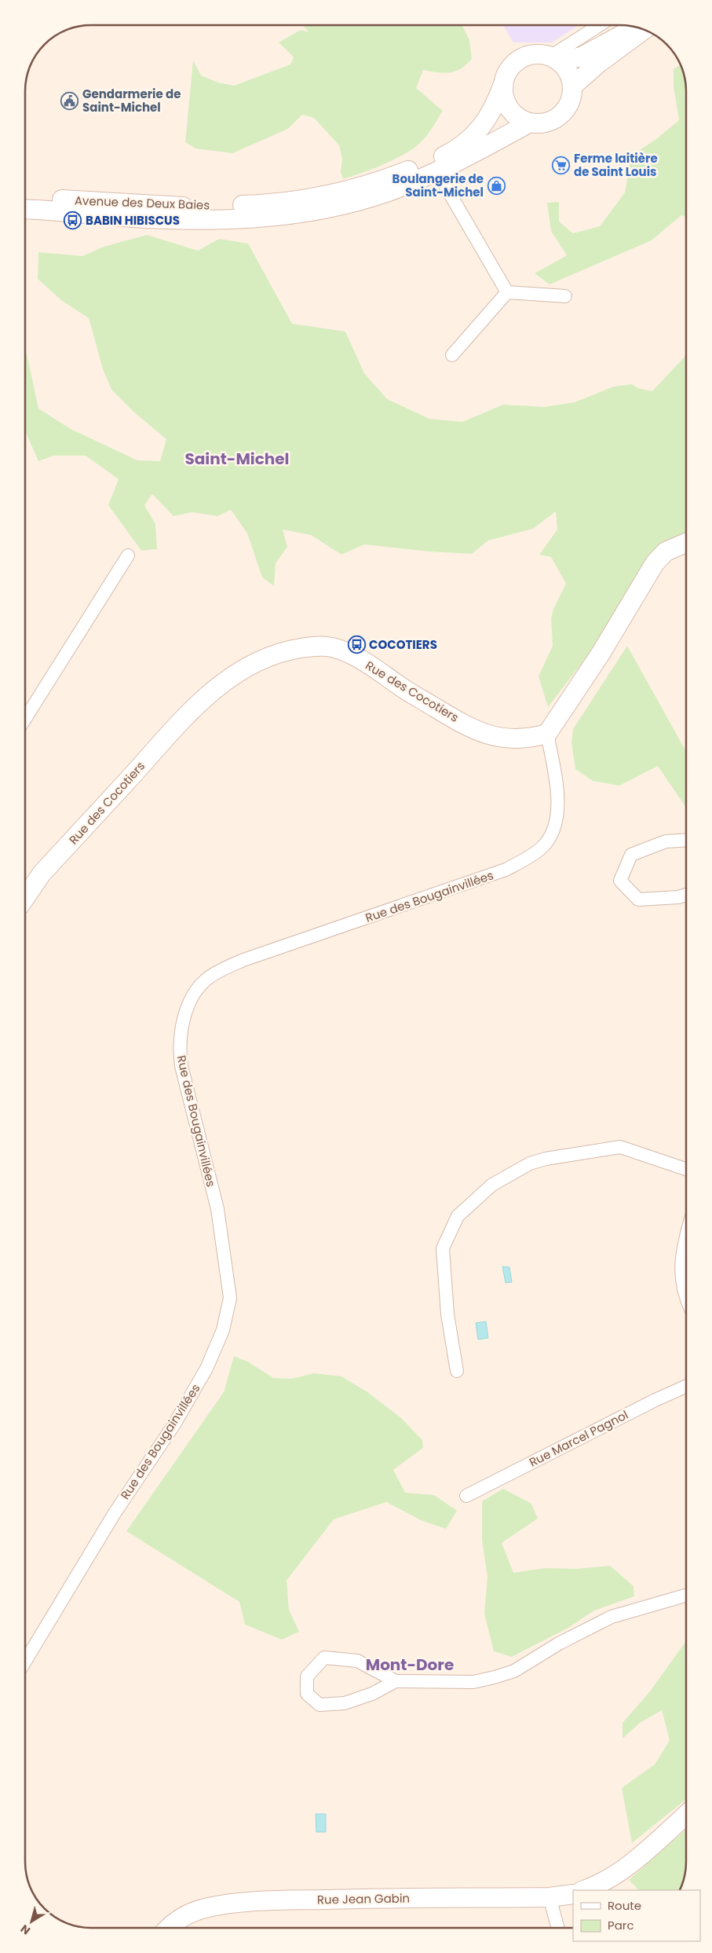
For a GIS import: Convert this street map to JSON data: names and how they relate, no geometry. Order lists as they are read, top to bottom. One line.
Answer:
{"streets":{"main road":["Avenue des Deux Baies","Rue des Cocotiers","Rue Jean Gabin"],"street":["Rue des Bougainvillées","Rue Marcel Pagnol"]},"crossings":[["Rue des Cocotiers","Rue des Bougainvillées"]],"districts":["Saint-Michel","Mont-Dore"],"places":{"public building":["Gendarmerie de Saint-Michel"],"supermarket":["Ferme laitière de Saint Louis"],"shop":["Boulangerie de Saint-Michel"],"bus stop":["BABIN HIBISCUS","COCOTIERS"]},"legend":["Route","Parc"],"north":"bottom left"}
